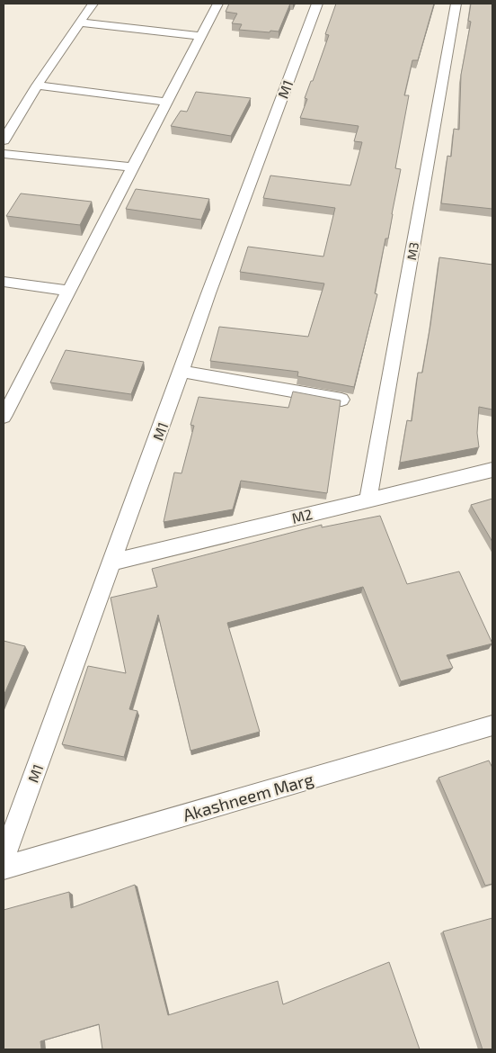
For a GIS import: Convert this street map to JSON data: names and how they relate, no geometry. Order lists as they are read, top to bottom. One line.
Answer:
{"streets":{"street":["M1","M3","M2","Akashneem Marg"]},"crossings":[["M1","M2"],["M3","M2"]]}
